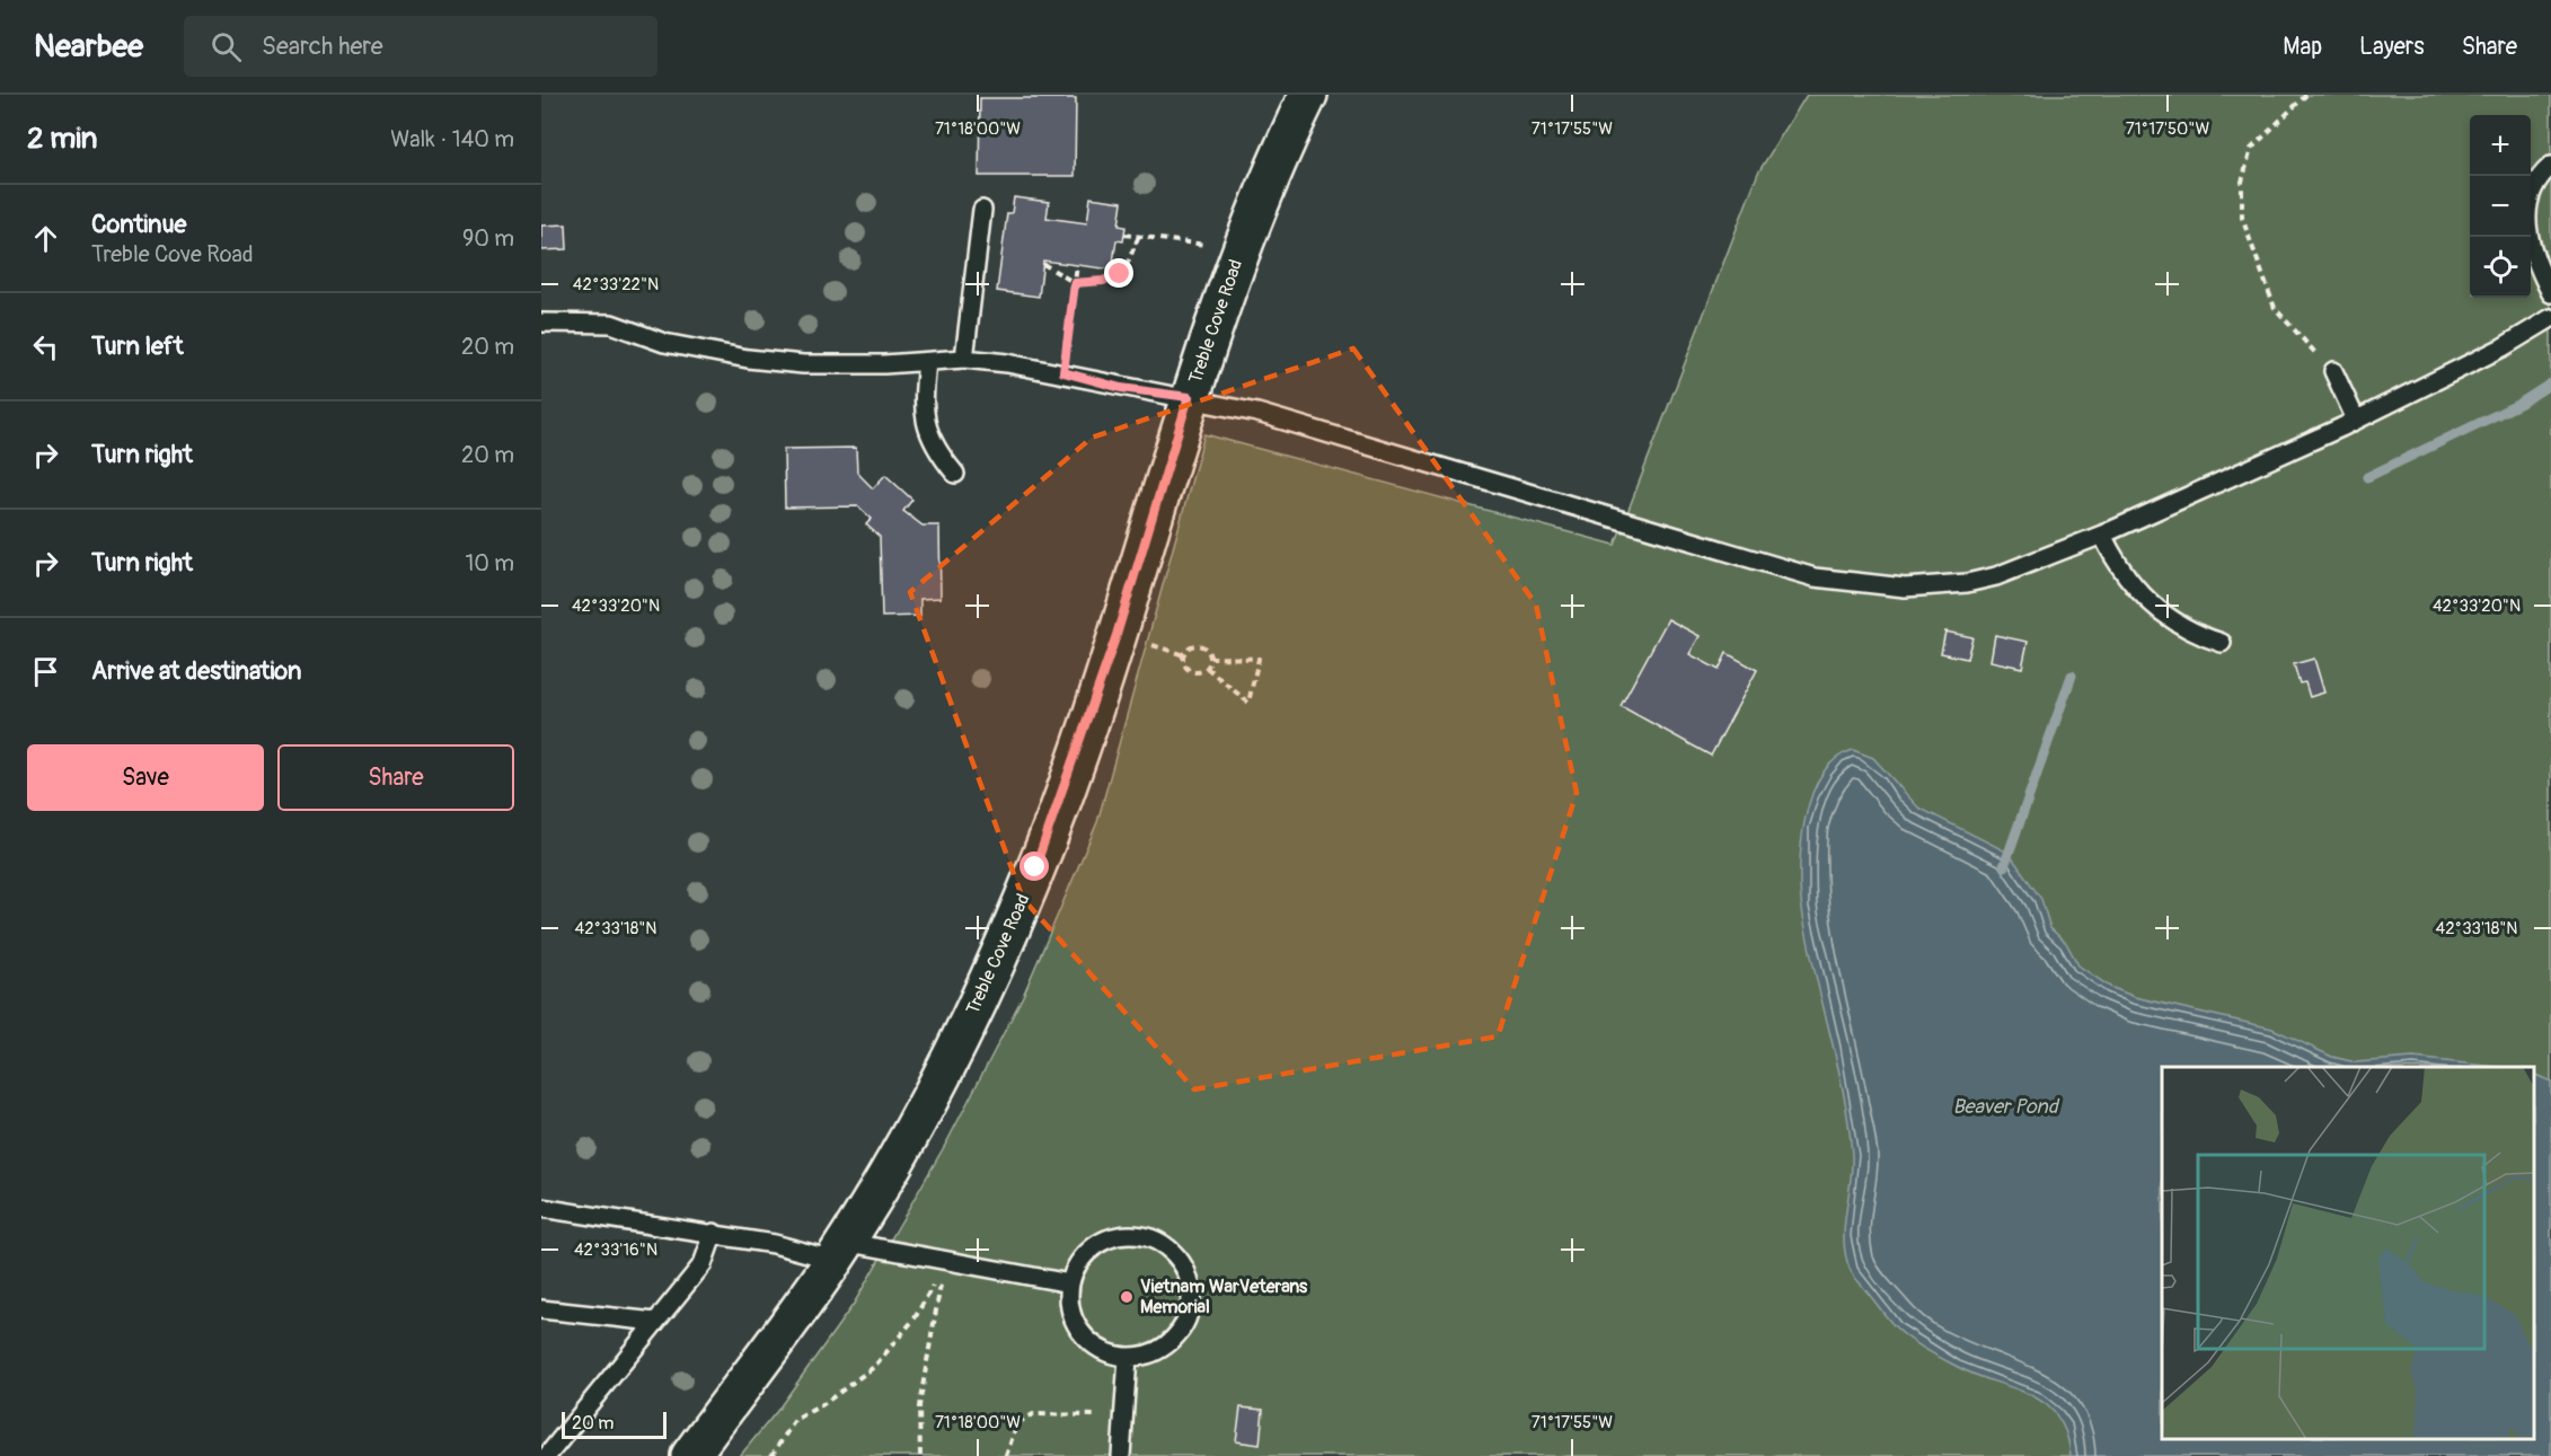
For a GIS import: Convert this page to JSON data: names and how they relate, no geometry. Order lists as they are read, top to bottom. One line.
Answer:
{"streets":{"main road":["Treble Cove Road"]},"water":["Beaver Pond"],"places":["Vietnam WarVeterans Memorial"],"scale_bar":"20 m","page":{"header":"Nearbee","search":"Search here","nav":["Map","Layers","Share"],"heading":["2 min","Walk · 140 m"],"map_buttons":["+","−"],"list":[["Continue","Treble Cove Road","90 m"],["Turn left","20 m"],["Turn right","20 m"],["Turn right","10 m"],"Arrive at destination"],"buttons":["Save","Share"],"scale":"20 m"},"coordinates":["71°18'00\"W","71°17'55\"W","71°17'50\"W","42°33'22\"N","42°33'20\"N","42°33'18\"N","42°33'16\"N"]}
